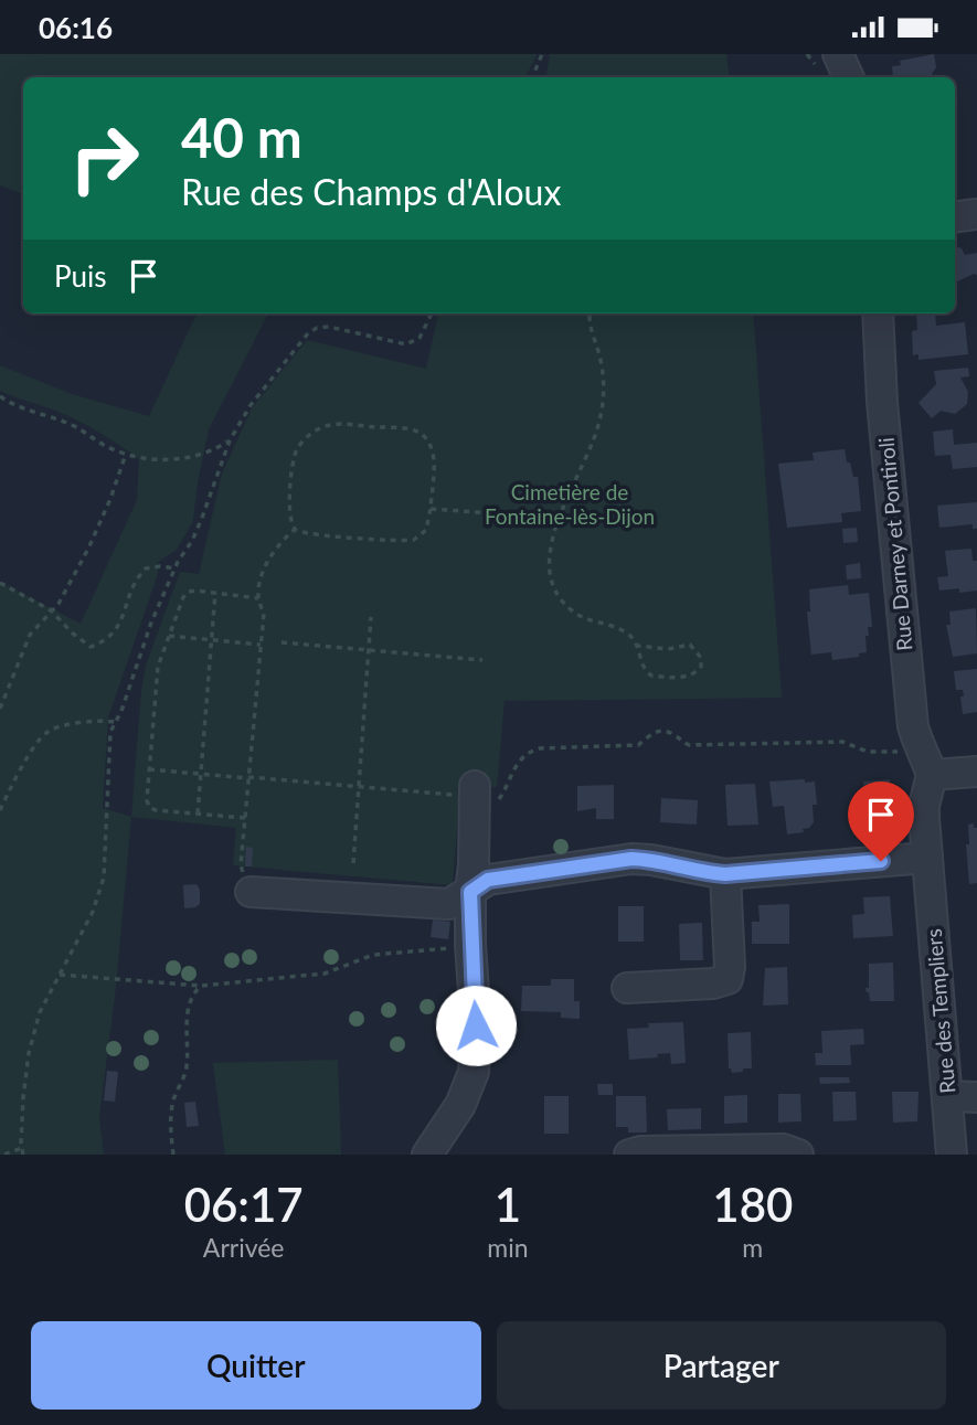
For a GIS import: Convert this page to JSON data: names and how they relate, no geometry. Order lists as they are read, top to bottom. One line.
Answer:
{"streets":{"street":["Rue Darney et Pontiroli","Rue des Templiers"]},"crossings":[["Rue Darney et Pontiroli","Rue des Templiers"]],"parks":["Cimetière de Fontaine-lès-Dijon"],"page":{"status":"06:16","turn":["40 m","Rue des Champs d'Aloux"],"then":"Puis","eta":["06:17","Arrivée","1","min","180","m"],"buttons":["Quitter","Partager"]}}
